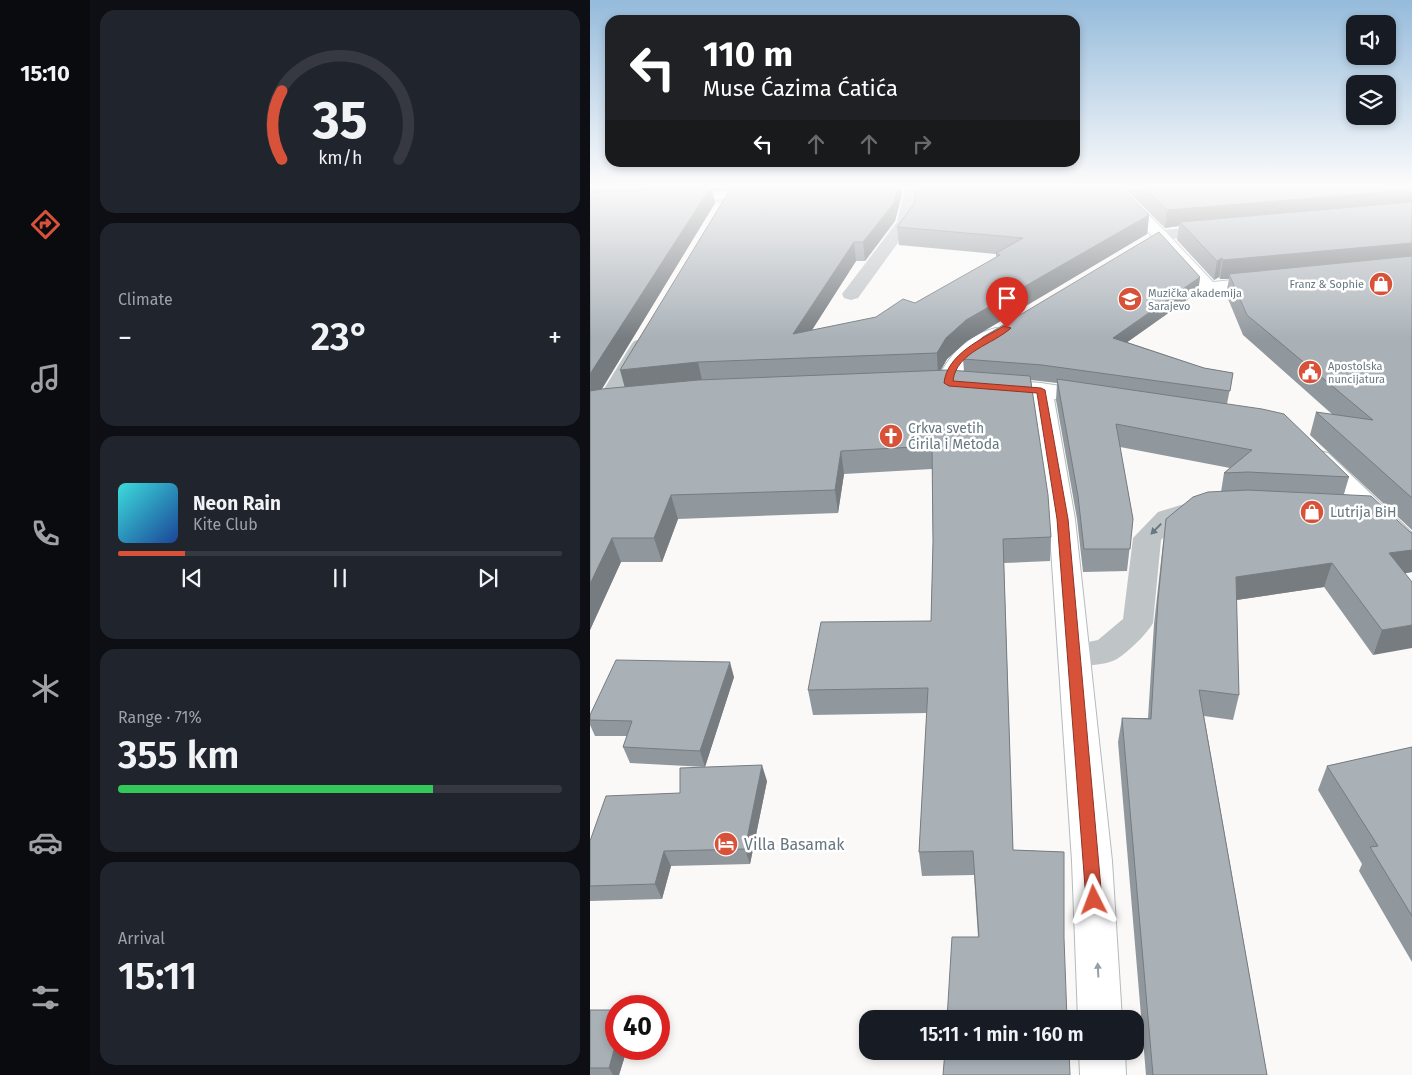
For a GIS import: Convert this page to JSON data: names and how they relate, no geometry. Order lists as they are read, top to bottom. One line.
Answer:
{"places":{"shop":["Franz & Sophie","Lutrija BiH"],"school or university":["Muzička akademija Sarajevo"],"public building":["Apostolska nuncijatura"],"church":["Crkva svetih Ćirila i Metoda"],"hotel":["Villa Basamak"]},"page":{"tabs":"15:10","turn":["110 m","Muse Ćazima Ćatića"],"tile":["Climate",["Range · 71%","355 km"],["Arrival","15:11"]],"heat":["−","23°","+"],"song":["Neon Rain","Kite Club"],"limit":"40","trip":"15:11 · 1 min · 160 m","gauge":["35","km/h"]}}
